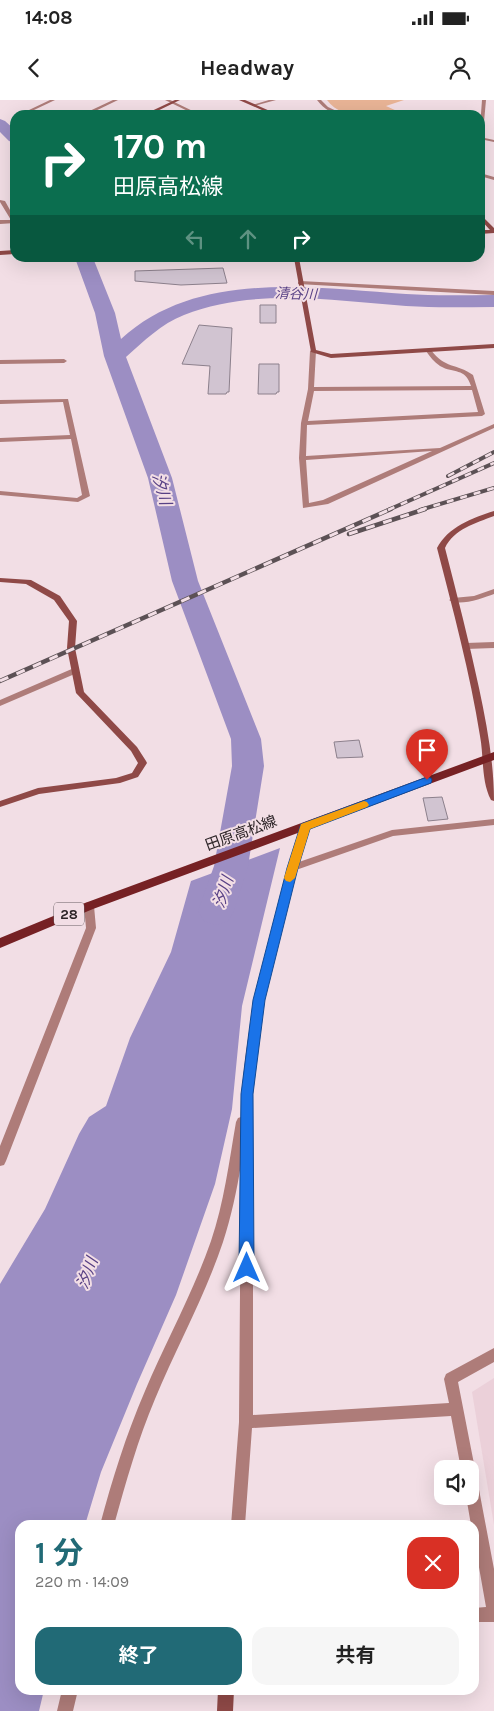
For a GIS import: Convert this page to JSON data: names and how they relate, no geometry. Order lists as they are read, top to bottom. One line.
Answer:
{"streets":{"main road":["田原高松線","28"]},"water":["清谷川","汐川"],"page":{"status":"14:08","header":"Headway","turn":["170 m","田原高松線"],"heading":["1 分","220 m · 14:09"],"buttons":["終了","共有"]}}
